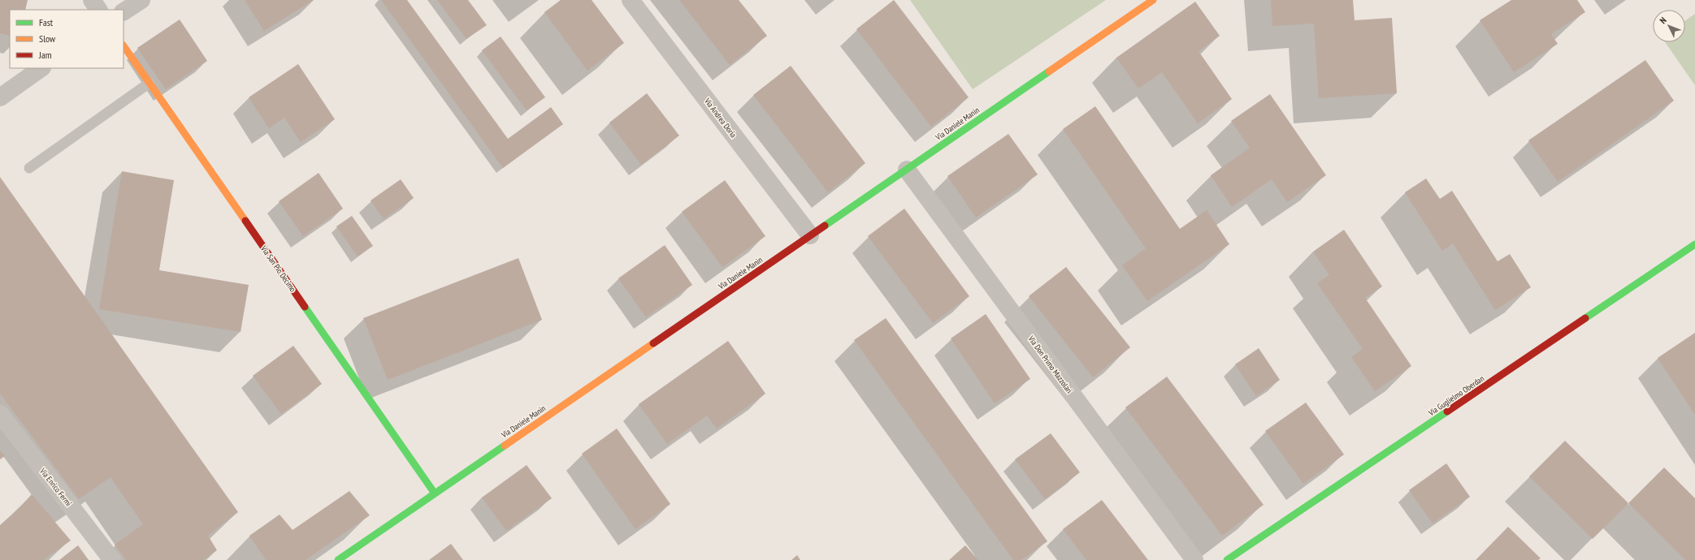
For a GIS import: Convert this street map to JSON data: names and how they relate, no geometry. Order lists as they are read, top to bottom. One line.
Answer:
{"streets":{"street":["Via Andrea Doria","Via Daniele Manin","Via San Pio Decimo","Via Don Primo Mazzolari","Via Guglielmo Oberdan","Via Enrico Fermi"]},"crossings":[["Via Andrea Doria","Via Daniele Manin"],["Via Daniele Manin","Via San Pio Decimo"],["Via Daniele Manin","Via Don Primo Mazzolari"]],"legend":["Fast","Slow","Jam"],"north":"top left"}
